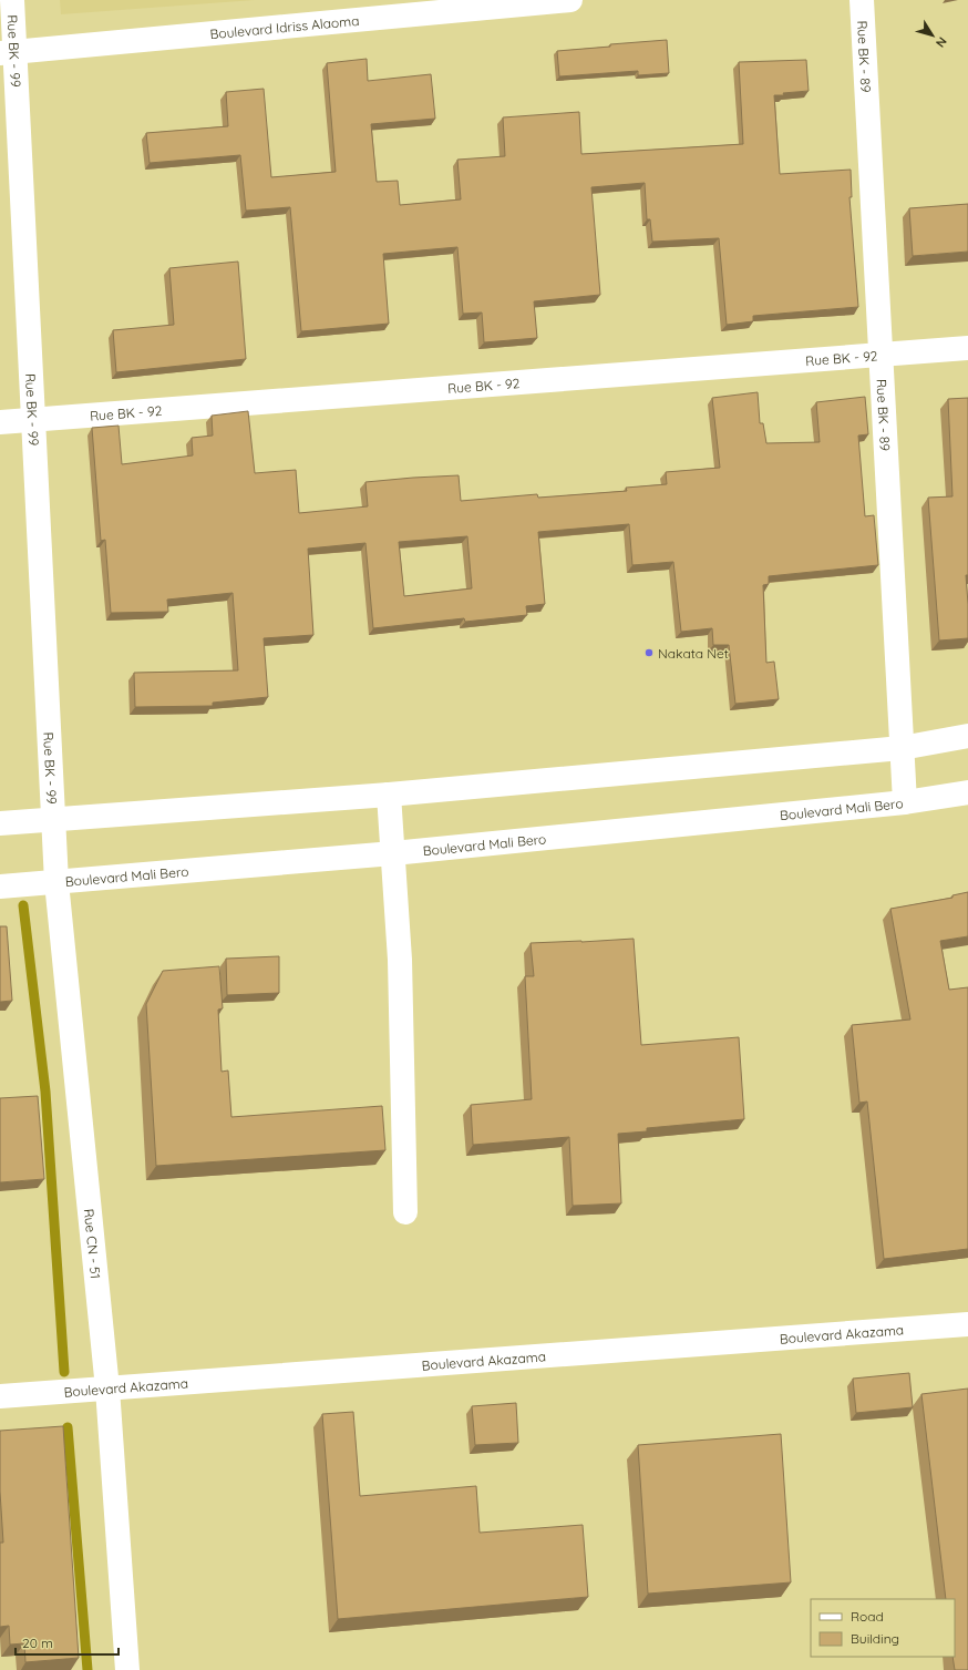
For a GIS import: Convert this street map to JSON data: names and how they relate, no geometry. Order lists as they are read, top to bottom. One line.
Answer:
{"streets":{"street":["Boulevard Idriss Alaoma","Rue BK - 99","Rue BK - 89","Rue BK - 92","Boulevard Mali Bero","Rue CN - 51","Boulevard Akazama"]},"crossings":[["Boulevard Idriss Alaoma","Rue BK - 99"],["Rue BK - 99","Rue BK - 92"],["Rue BK - 99","Rue CN - 51"],["Rue BK - 89","Rue BK - 92"],["Rue BK - 89","Boulevard Mali Bero"],["Boulevard Mali Bero","Rue CN - 51"],["Rue CN - 51","Boulevard Akazama"]],"places":["Nakata Net"],"legend":["Road","Building"],"scale_bar":"20 m","north":"bottom right"}
